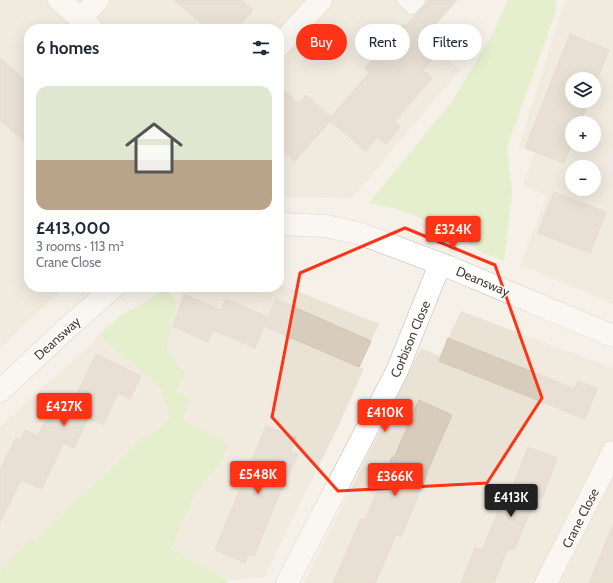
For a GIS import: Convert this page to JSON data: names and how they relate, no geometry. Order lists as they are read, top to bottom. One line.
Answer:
{"streets":{"street":["Deansway","Corbison Close","Crane Close"]},"crossings":[["Deansway","Corbison Close"]],"page":{"chip":["Buy","Rent","Filters"],"heading":"6 homes","map_buttons":["+","−"],"list":[{"name":"£413,000","note":"3 rooms · 113 m² · Crane Close"}],"price":["£324K","£427K","£410K","£548K","£366K","£413K"]}}
